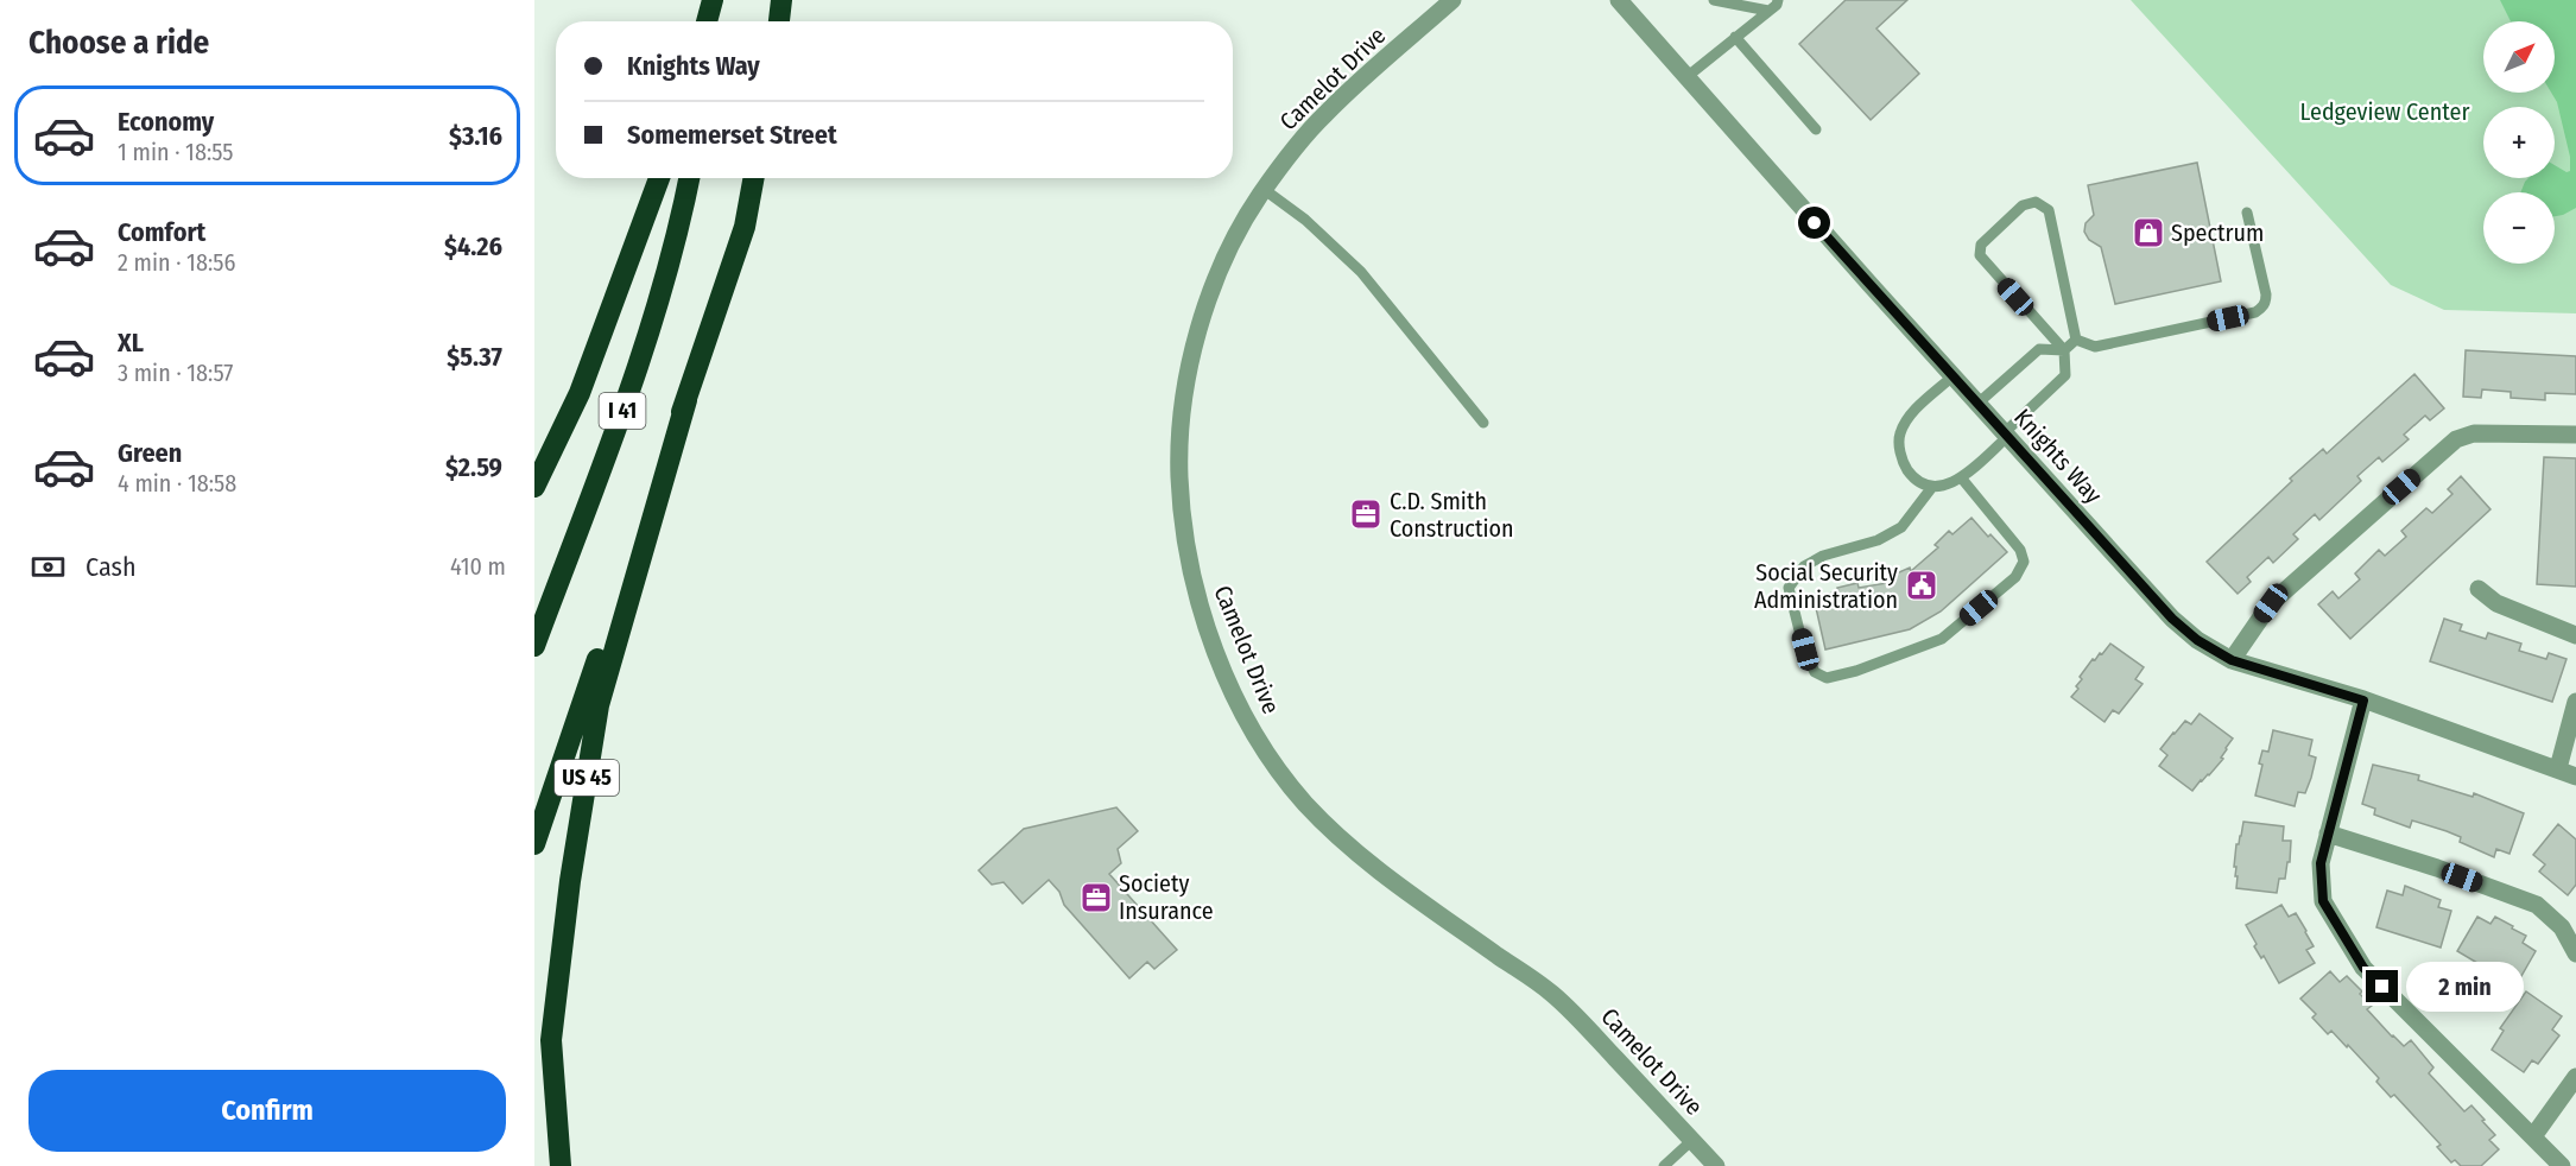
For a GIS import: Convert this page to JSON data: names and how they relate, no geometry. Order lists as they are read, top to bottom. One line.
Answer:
{"streets":{"highway":["I 41","US 45"],"street":["Camelot Drive","Knights Way"]},"crossings":[["I 41","US 45"]],"parks":["Ledgeview Center"],"places":{"shop":["Spectrum"],"office":["C.D. Smith Construction","Society Insurance"],"public building":["Social Security Administration"]},"north":"top right","page":{"heading":"Choose a ride","map_buttons":["+","−"],"banner":["Knights Way","Somemerset Street"],"list":[{"name":"Economy","note":"1 min · 18:55","value":"$3.16"},{"name":"Comfort","note":"2 min · 18:56","value":"$4.26"},{"name":"XL","note":"3 min · 18:57","value":"$5.37"},{"name":"Green","note":"4 min · 18:58","value":"$2.59"}],"pay":["Cash","410 m"],"bubble":"2 min","buttons":"Confirm"}}
